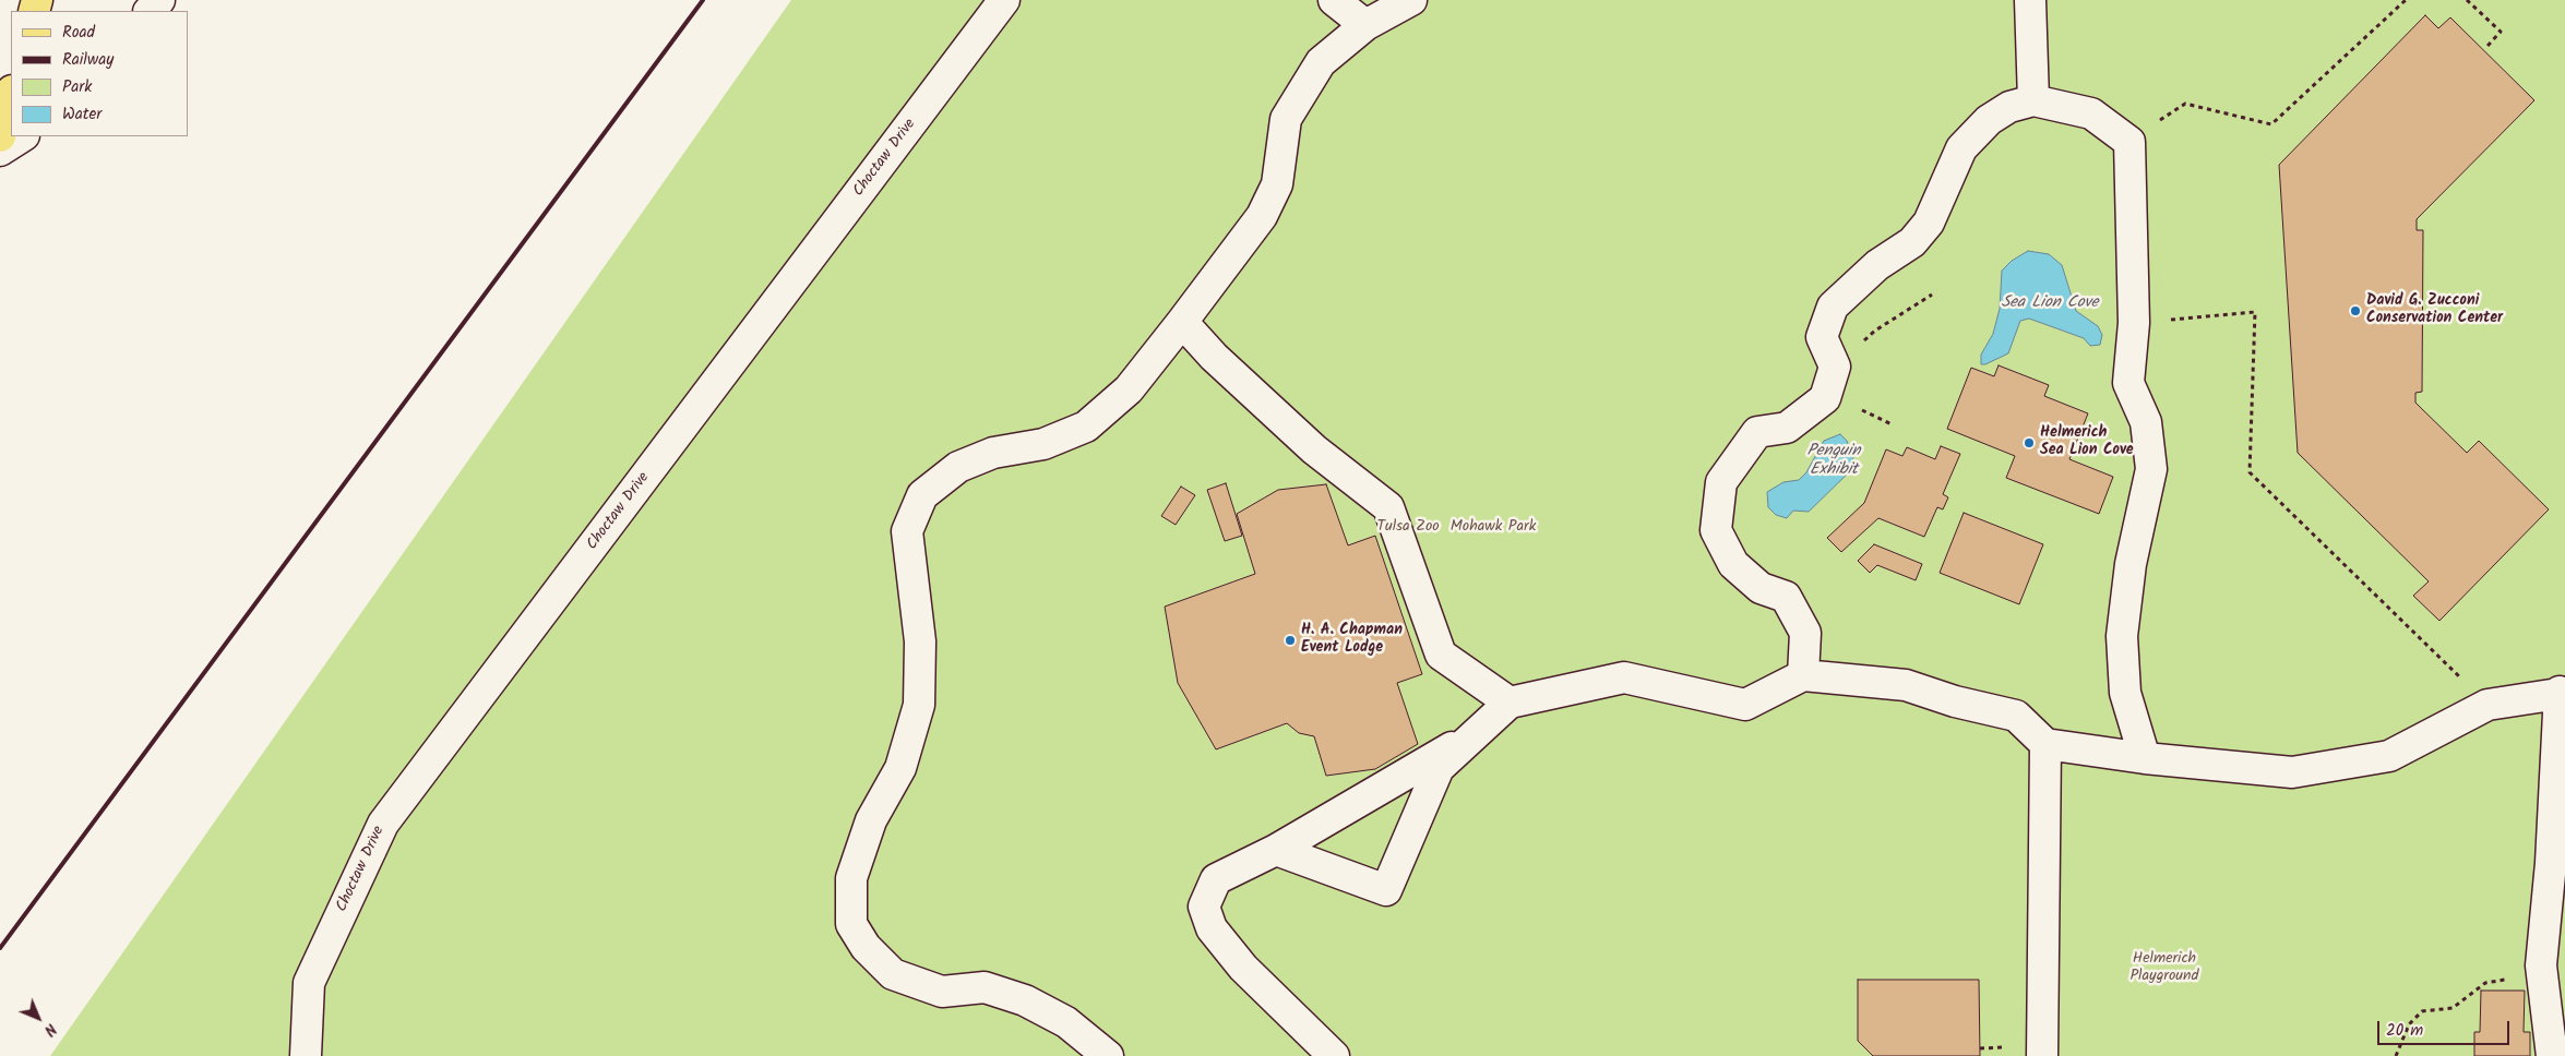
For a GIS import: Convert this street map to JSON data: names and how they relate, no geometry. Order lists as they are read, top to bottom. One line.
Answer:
{"streets":{"street":["Choctaw Drive"]},"water":["Sea Lion Cove","Penguin Exhibit"],"parks":["Tulsa Zoo","Mohawk Park","Helmerich Playground"],"places":["David G. Zucconi Conservation Center","Helmerich Sea Lion Cove","H. A. Chapman Event Lodge"],"legend":["Road","Railway","Park","Water"],"scale_bar":"20 m","north":"bottom right"}
